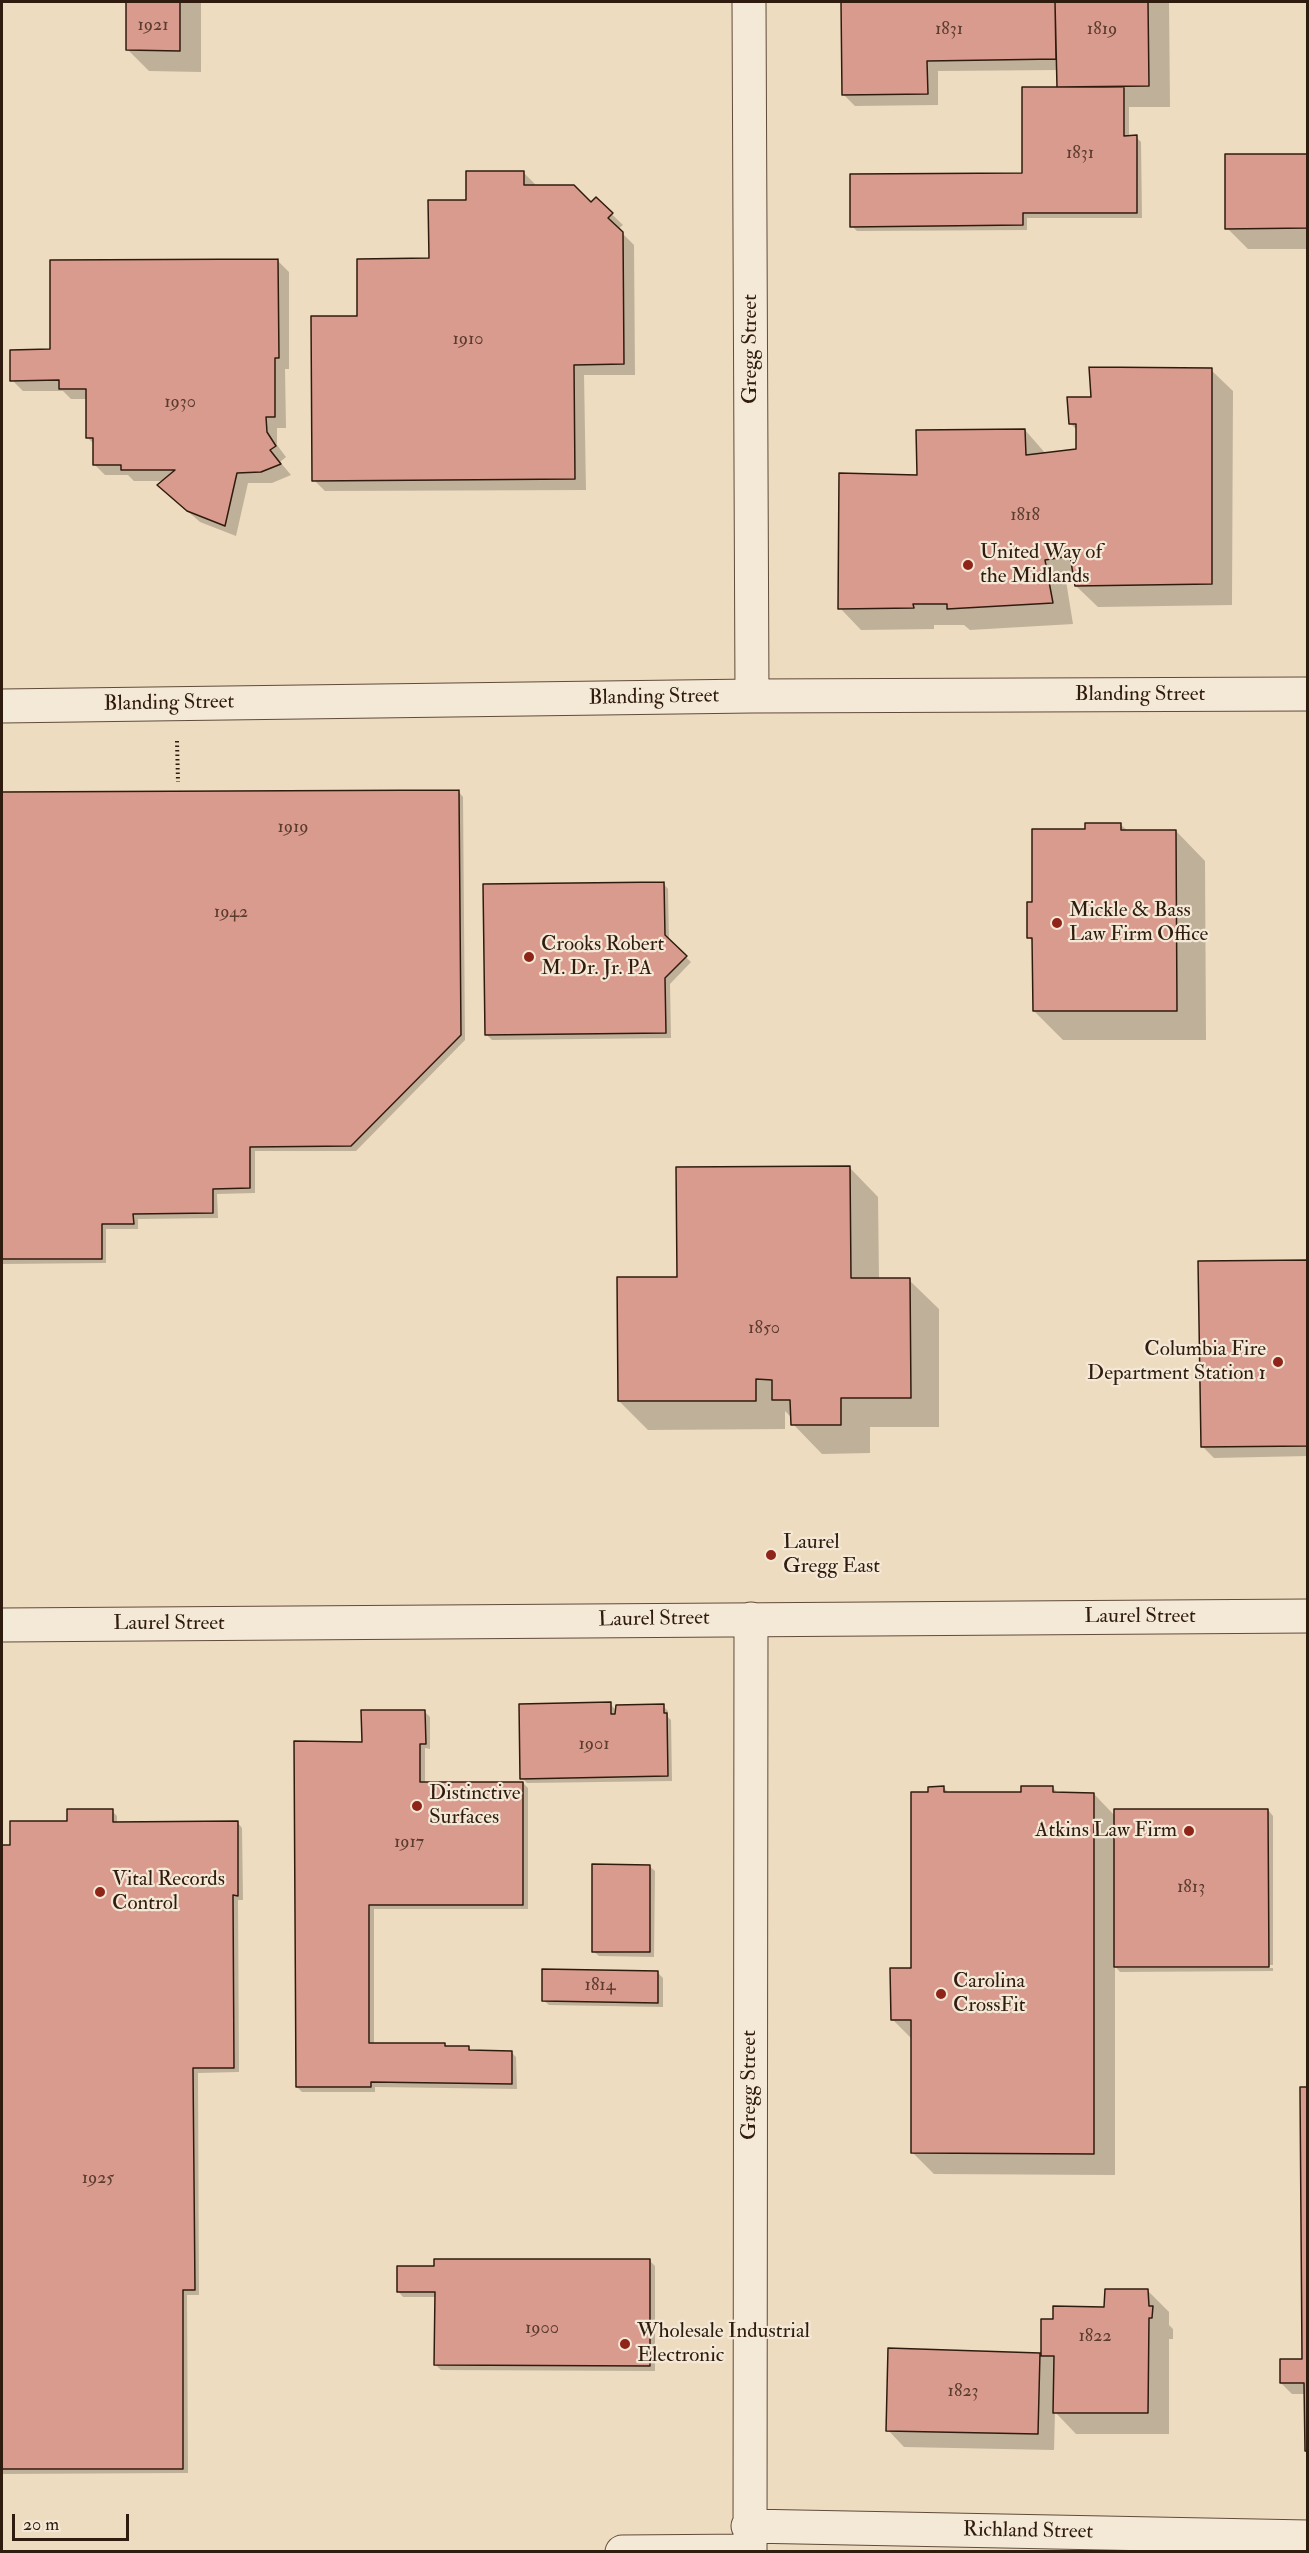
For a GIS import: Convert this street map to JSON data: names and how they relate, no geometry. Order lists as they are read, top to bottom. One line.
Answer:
{"streets":{"street":["Gregg Street","Blanding Street","Laurel Street","Richland Street"]},"crossings":[["Gregg Street","Blanding Street"],["Gregg Street","Laurel Street"],["Gregg Street","Richland Street"]],"places":["United Way of the Midlands","Mickle & Bass Law Firm Office","Crooks Robert M. Dr. Jr. PA","Columbia Fire Department Station 1","Laurel Gregg East","Distinctive Surfaces","Atkins Law Firm","Vital Records Control","Carolina CrossFit","Wholesale Industrial Electronic"],"house_numbers":["1921","1831","1819","1831","1910","1930","1818","1919","1942","1850","1901","1917","1813","1814","1925","1900","1822","1823"],"scale_bar":"20 m"}
